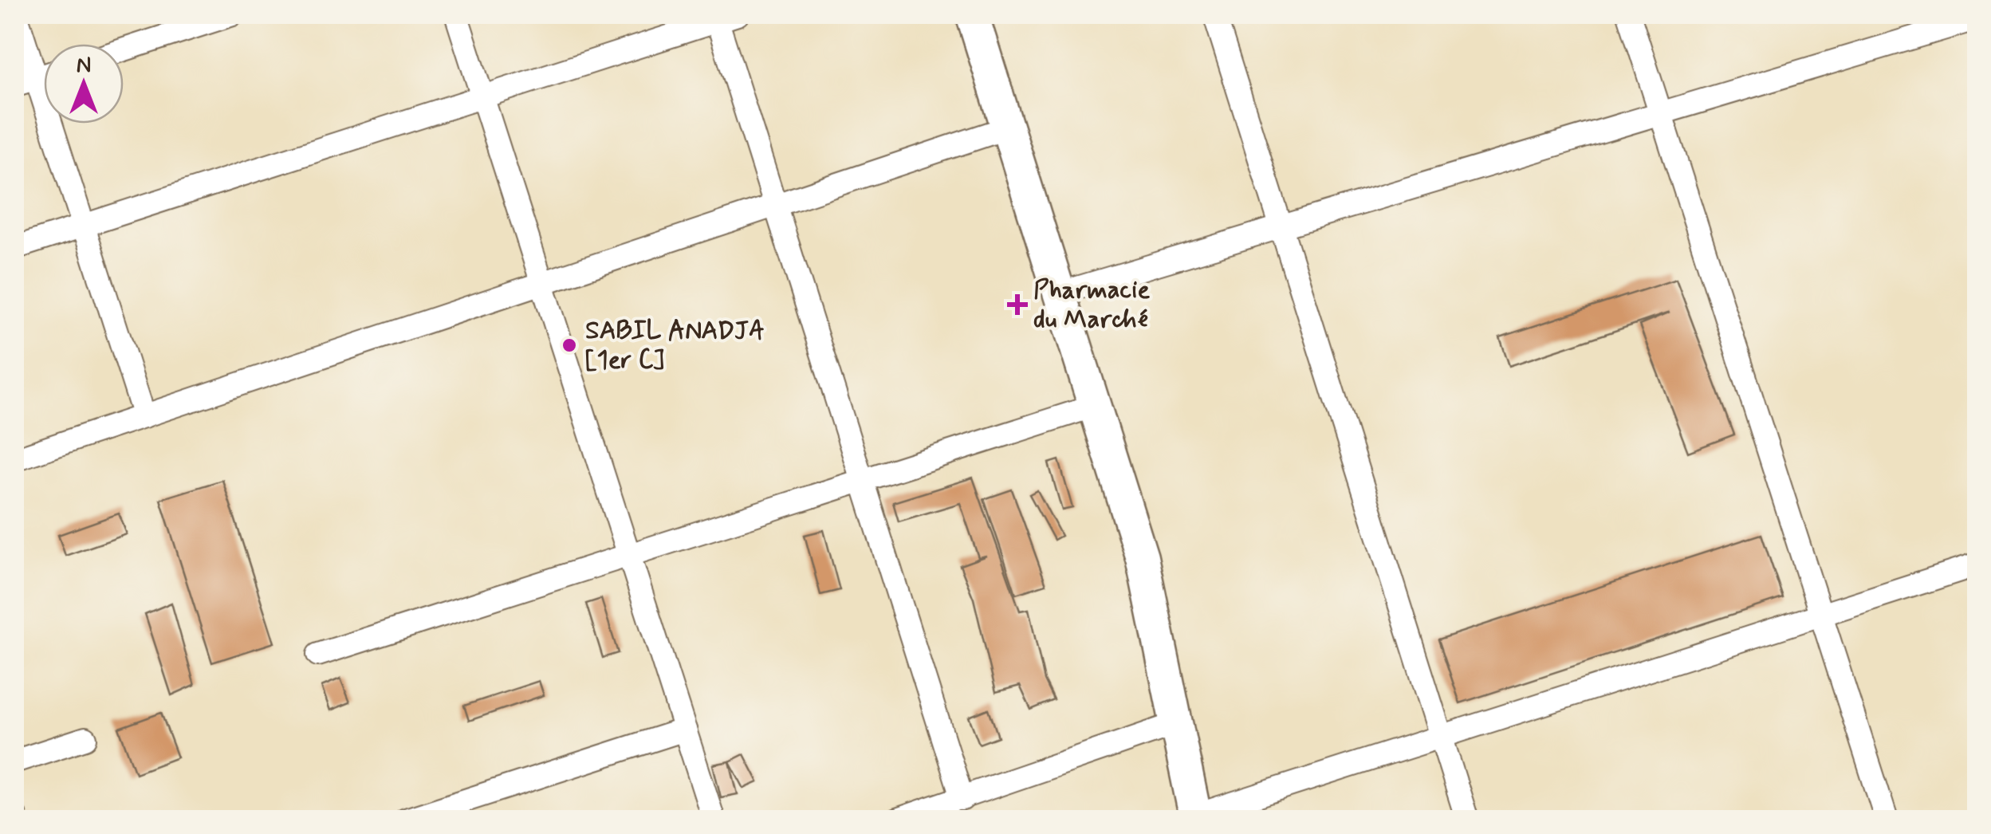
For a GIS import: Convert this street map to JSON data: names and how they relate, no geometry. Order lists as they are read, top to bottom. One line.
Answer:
{"places":{"health":["Pharmacie du Marché"],"other":["SABIL ANADJA [1er C]"]},"north":"top"}
